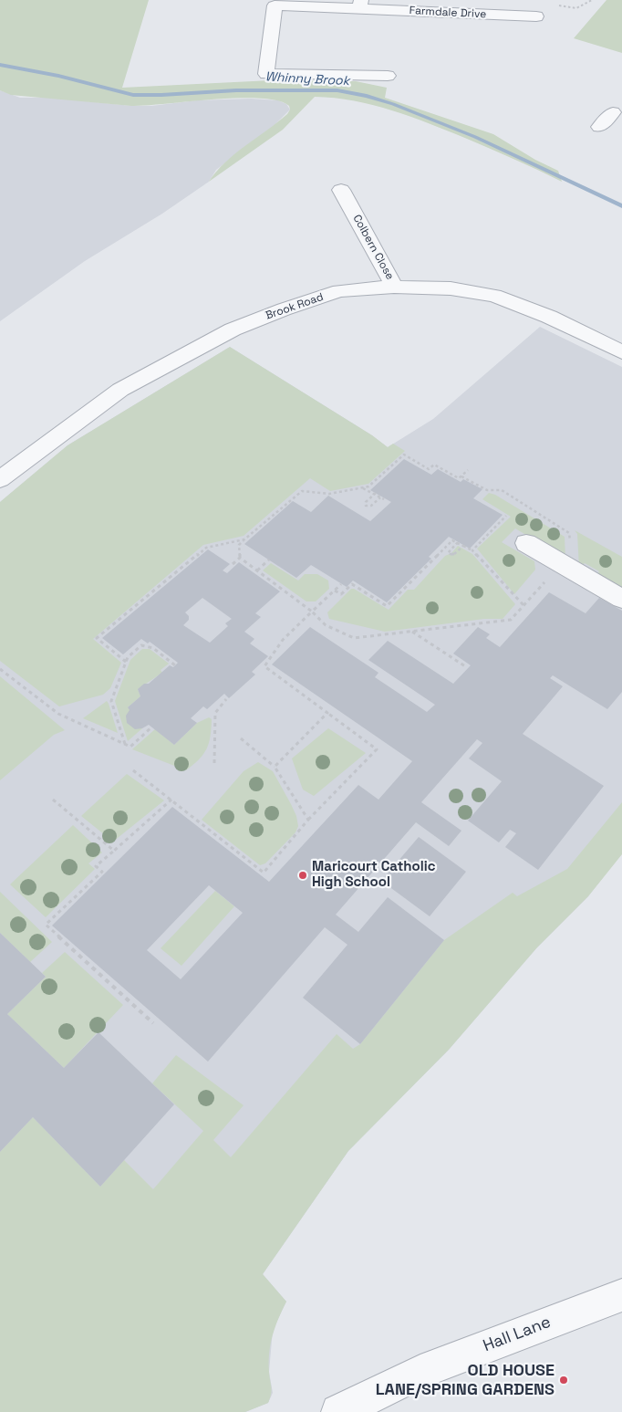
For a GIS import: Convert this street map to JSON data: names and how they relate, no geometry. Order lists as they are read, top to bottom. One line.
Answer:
{"streets":{"street":["Farmdale Drive","Colbern Close","Brook Road","Hall Lane"]},"crossings":[["Colbern Close","Brook Road"]],"water":["Whinny Brook"],"places":["Maricourt Catholic High School","OLD HOUSE LANE/SPRING GARDENS"]}
